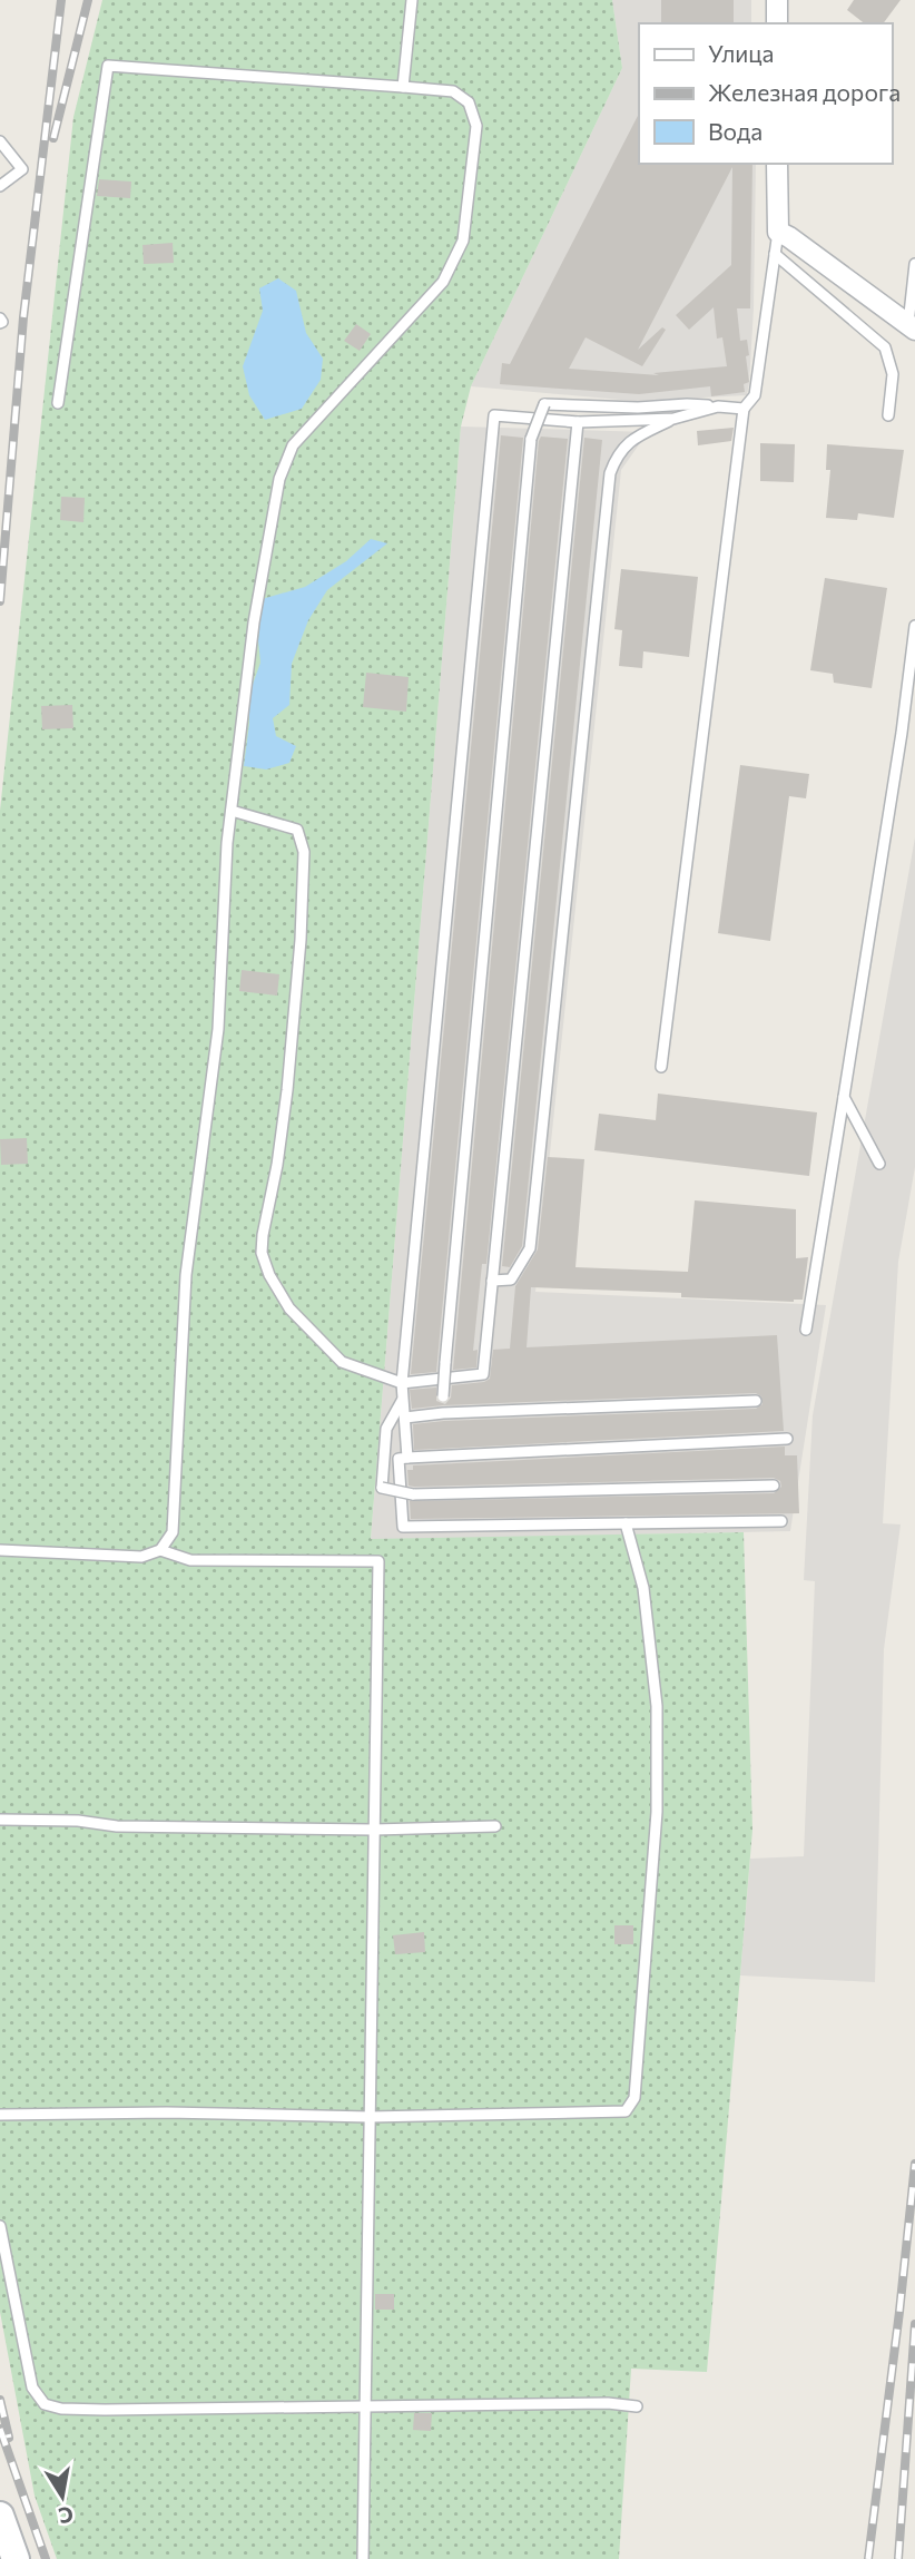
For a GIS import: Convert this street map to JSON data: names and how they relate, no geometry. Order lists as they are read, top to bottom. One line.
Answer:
{"legend":["Улица","Железная дорога","Вода"],"north":"bottom"}
